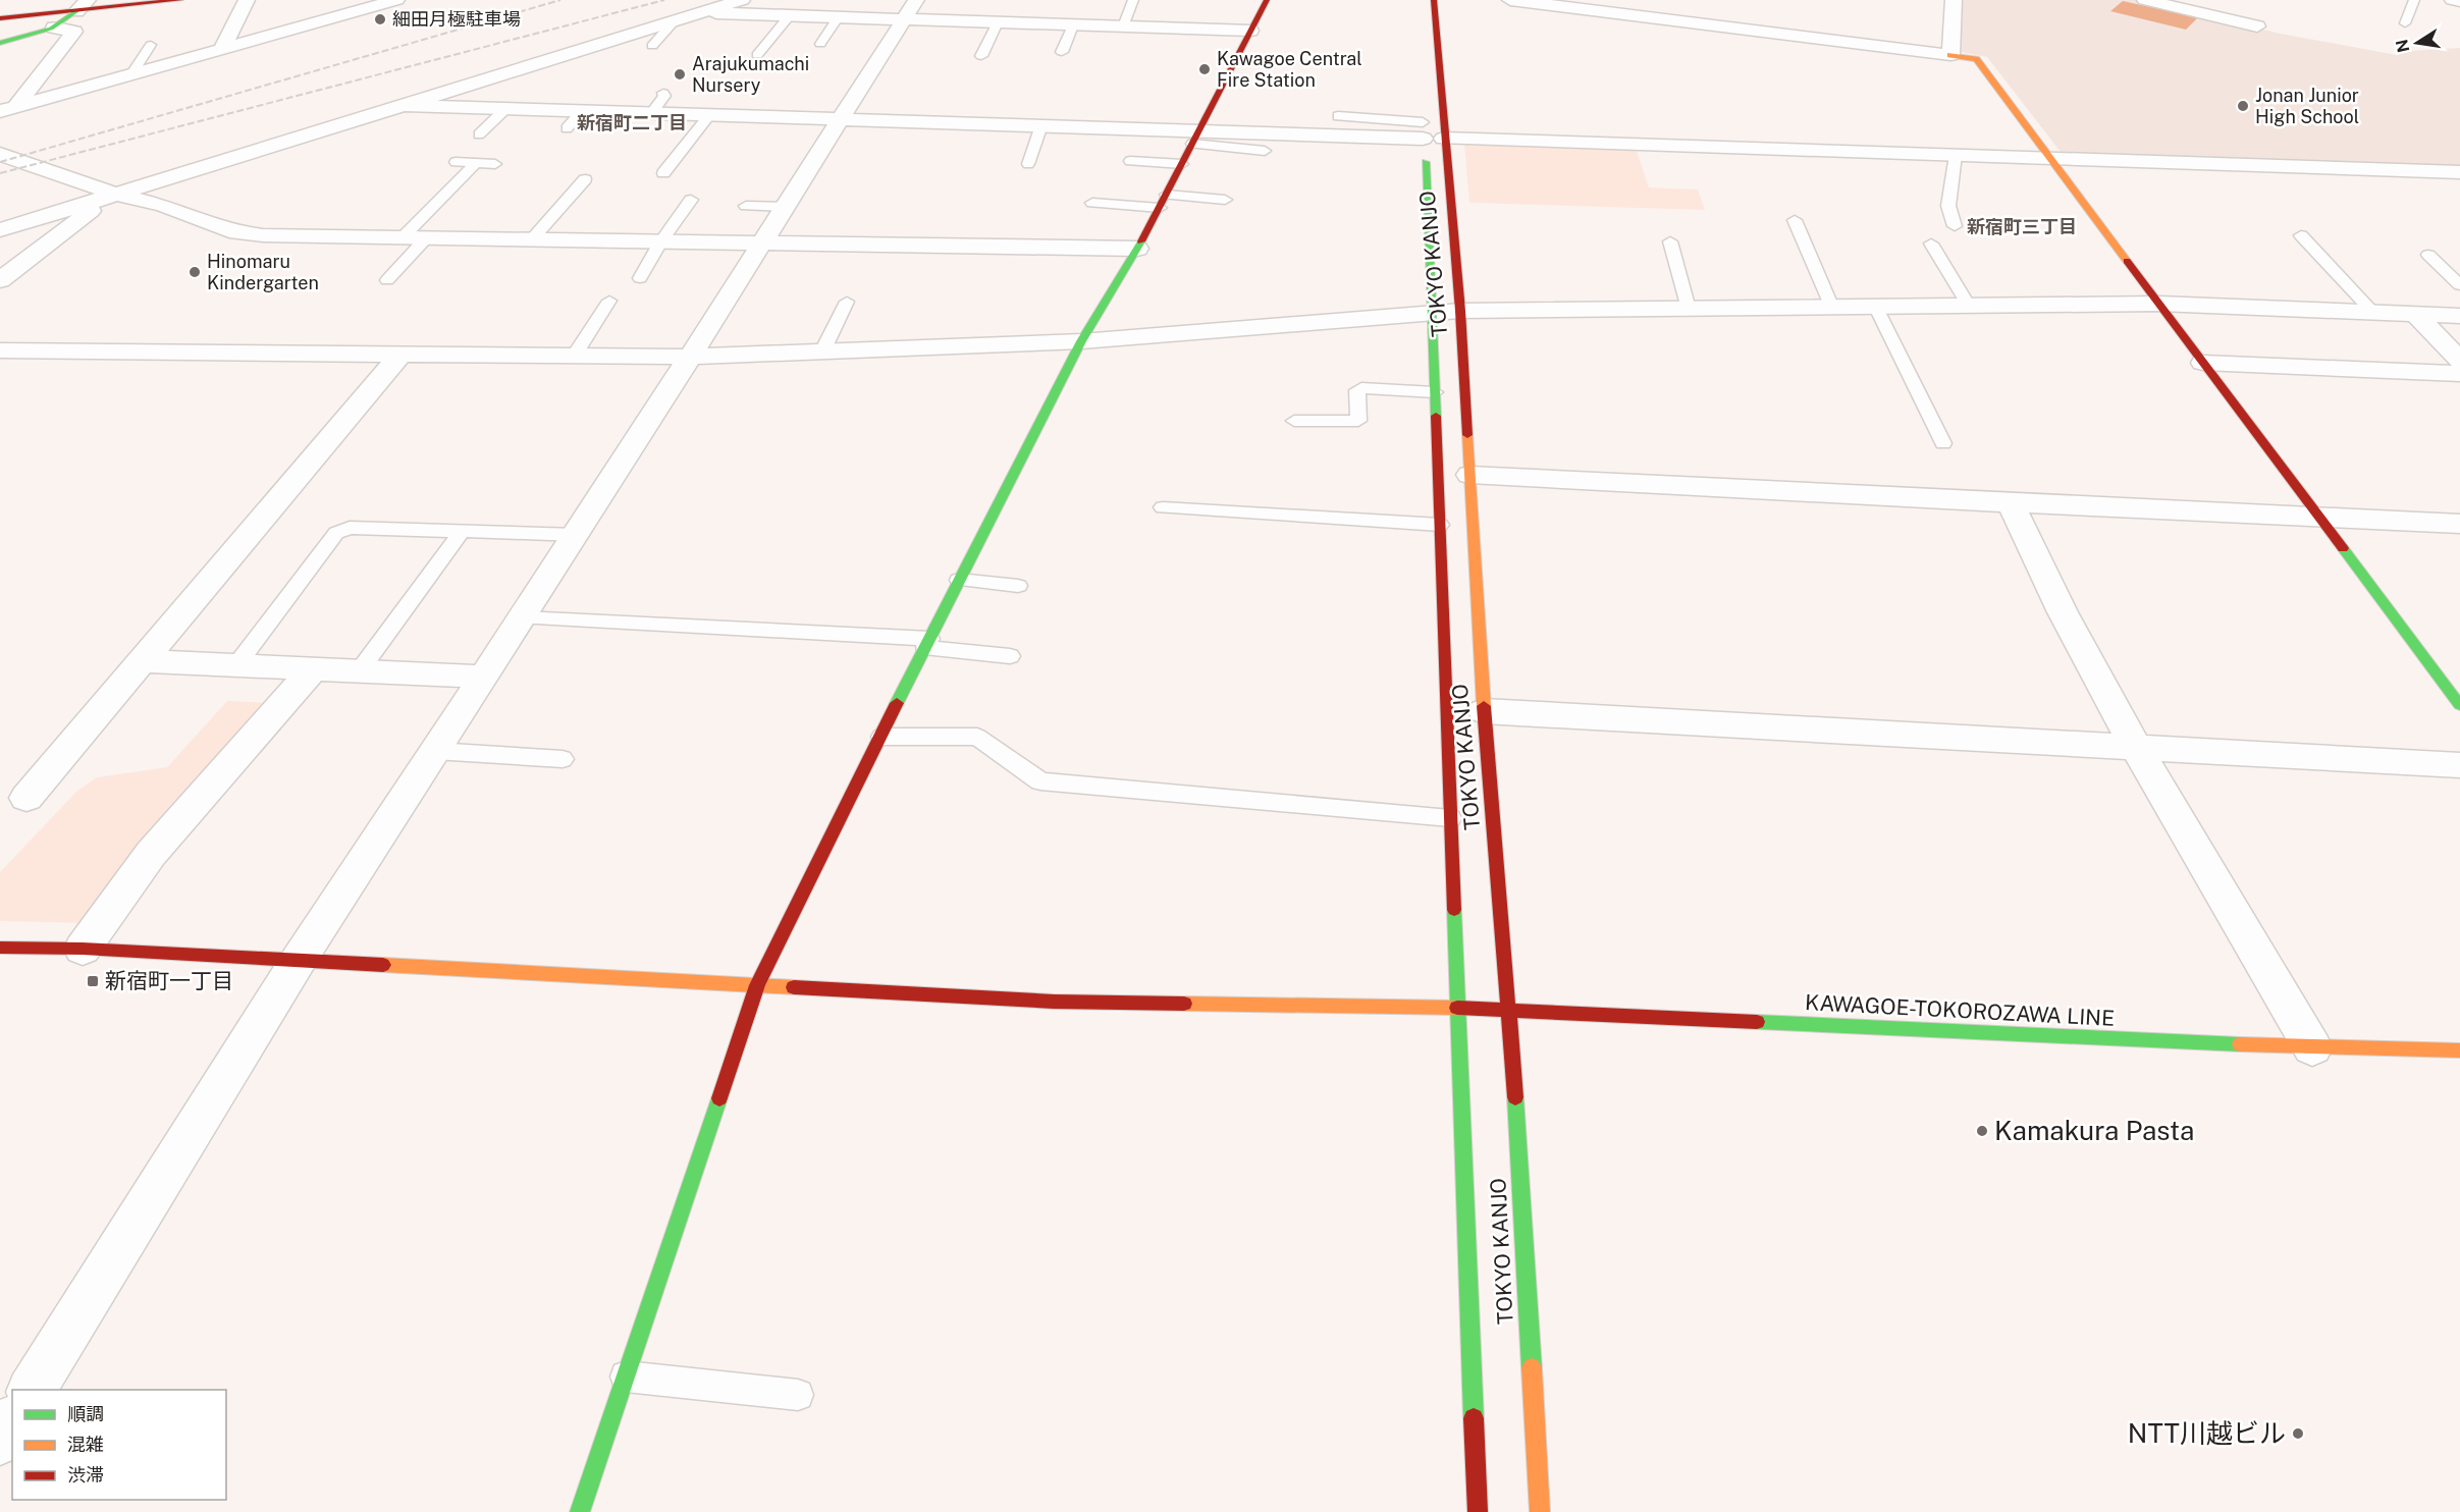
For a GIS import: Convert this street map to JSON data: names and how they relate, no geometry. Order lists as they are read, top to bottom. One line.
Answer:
{"streets":{"main road":["TOKYO KANJO","KAWAGOE-TOKOROZAWA LINE"]},"crossings":[["TOKYO KANJO","KAWAGOE-TOKOROZAWA LINE"]],"districts":["新宿町二丁目","新宿町三丁目"],"places":{"other":["細田月極駐車場","Kawagoe Central Fire Station","Arajukumachi Nursery","Jonan Junior High School","Hinomaru Kindergarten","Kamakura Pasta","NTT川越ビル"],"transit":["新宿町一丁目"]},"legend":["順調","混雑","渋滞"],"north":"left"}
